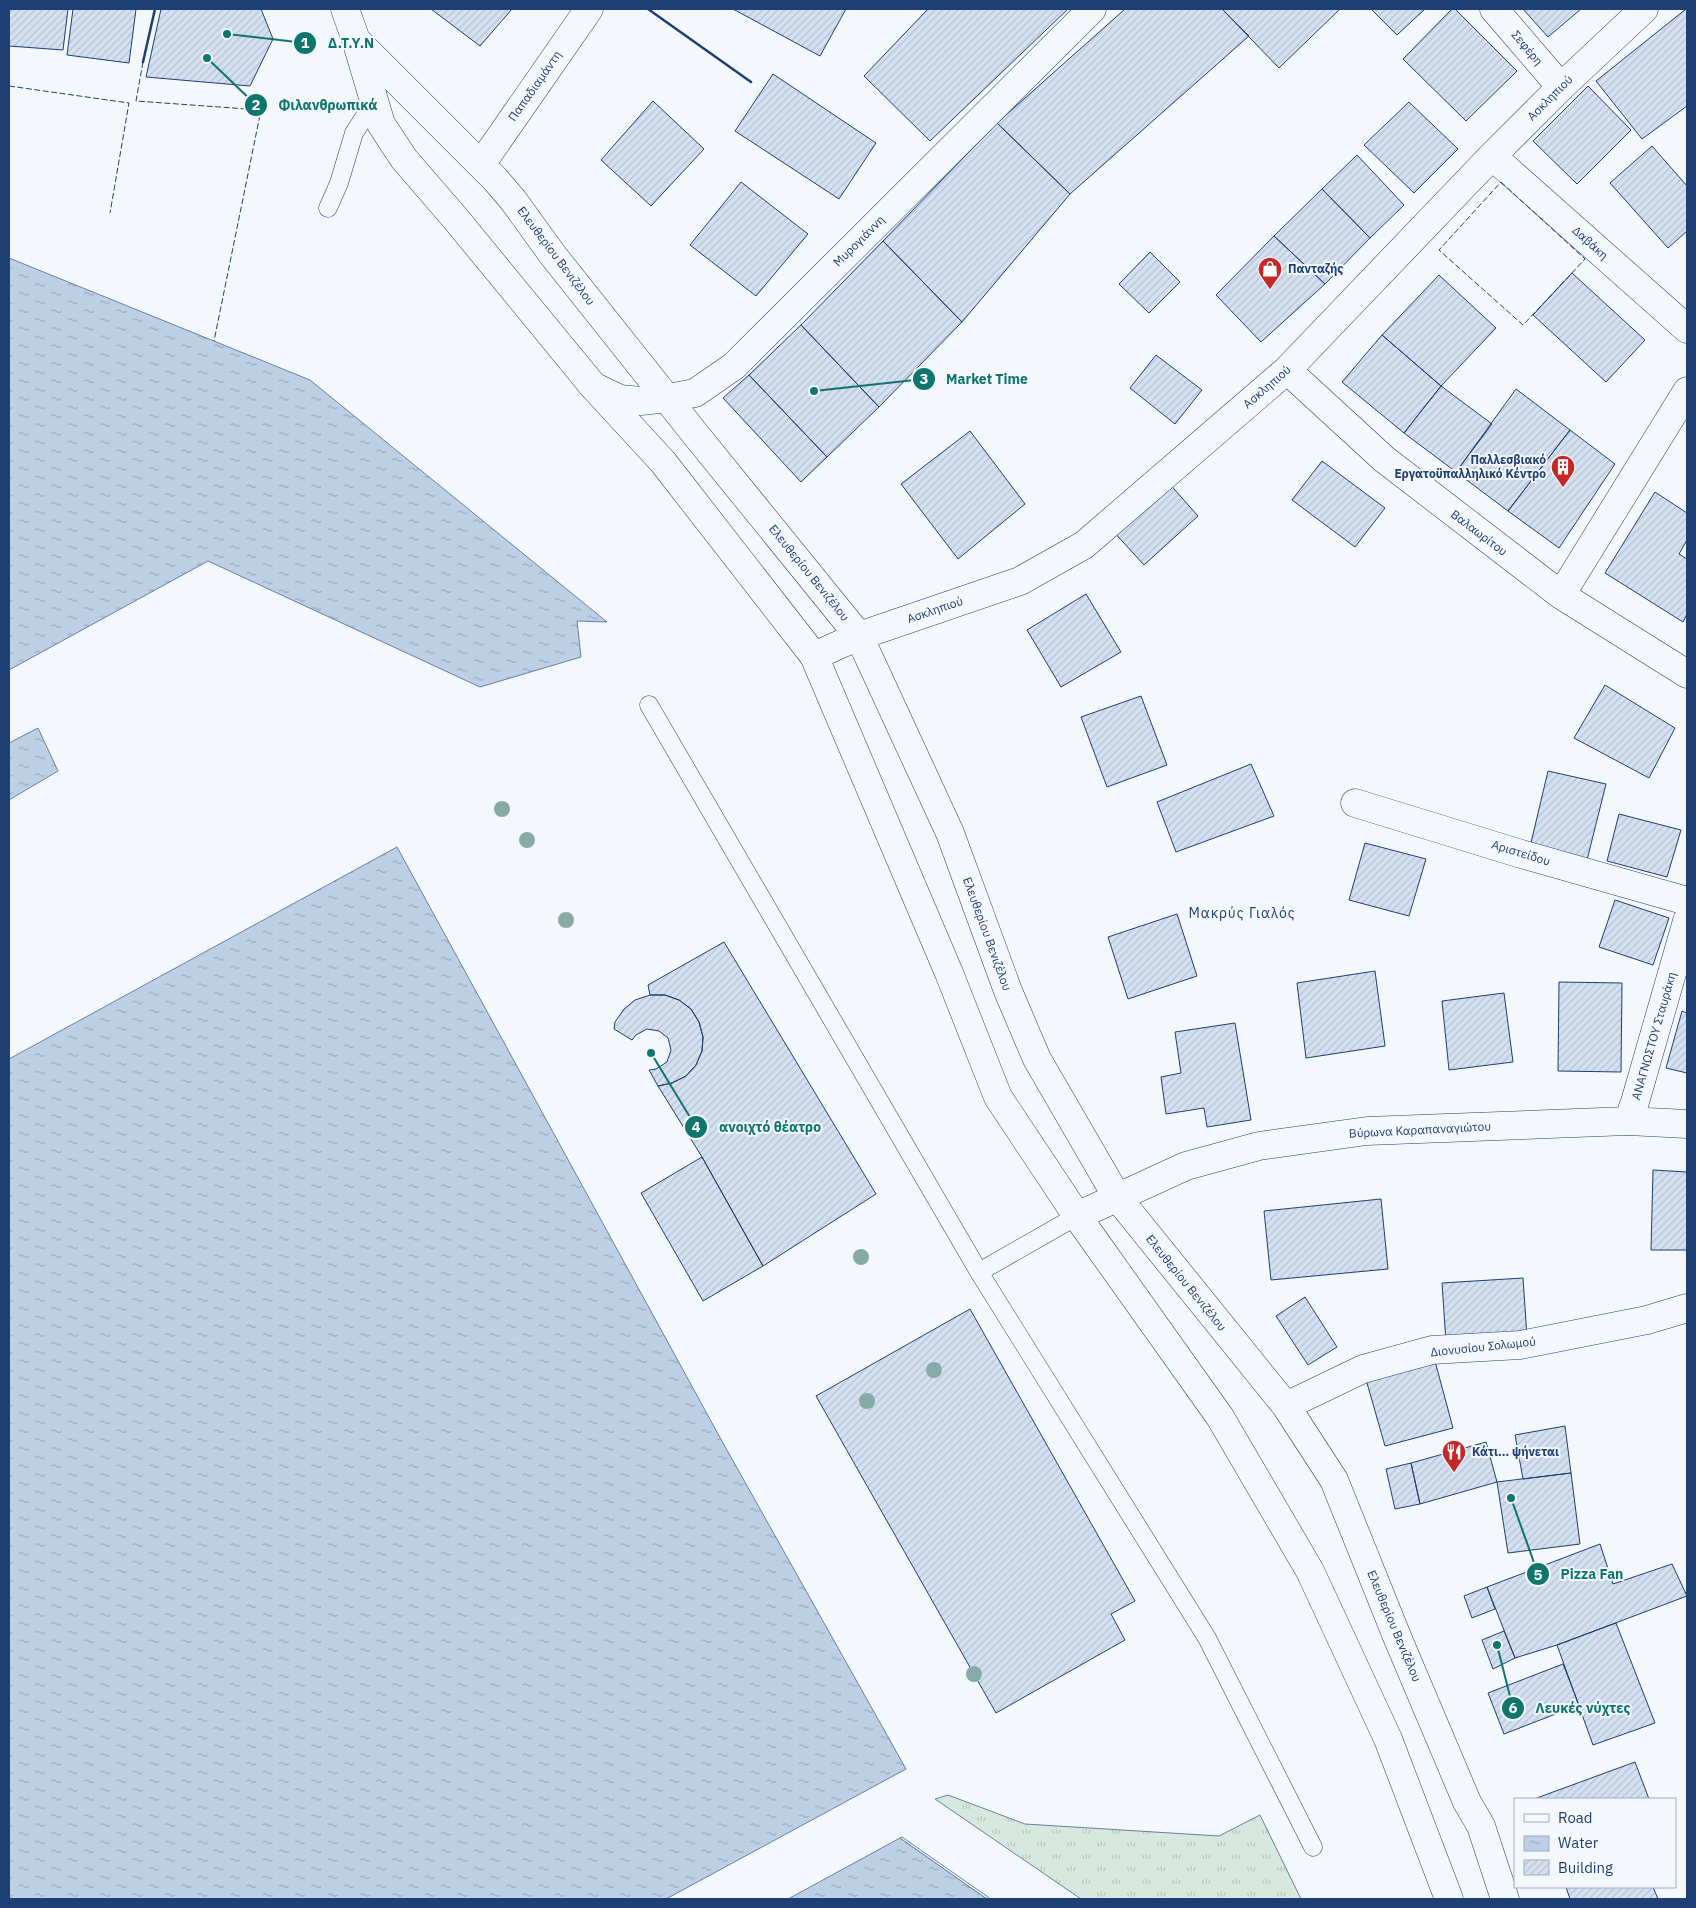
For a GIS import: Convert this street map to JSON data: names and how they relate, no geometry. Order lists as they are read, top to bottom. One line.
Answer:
{"streets":{"street":["Σεφέρη","Παπαδιαμάντη","Ασκληπιού","Μυρογιάννη","Δαβάκη","Ελευθερίου Βενιζέλου","Βαλαωρίτου","Αριστείδου","ΑΝΑΓΝΩΣΤΟΥ Σταυράκη","Βύρωνα Καραπαναγιώτου","Διονυσίου Σολωμού"]},"crossings":[["Σεφέρη","Ασκληπιού"],["Παπαδιαμάντη","Ελευθερίου Βενιζέλου"],["Ασκληπιού","Δαβάκη"],["Ασκληπιού","Ελευθερίου Βενιζέλου"],["Ασκληπιού","Βαλαωρίτου"],["Μυρογιάννη","Ελευθερίου Βενιζέλου"],["Ελευθερίου Βενιζέλου","Βύρωνα Καραπαναγιώτου"],["Ελευθερίου Βενιζέλου","Διονυσίου Σολωμού"],["ΑΝΑΓΝΩΣΤΟΥ Σταυράκη","Βύρωνα Καραπαναγιώτου"]],"districts":["Μακρύς Γιαλός"],"places":{"other":["Δ.Τ.Υ.Ν","Φιλανθρωπικά","Market Time","ανοιχτό θέατρο","Pizza Fan","Λευκές νύχτες"],"shop":["Πανταζής"],"building":["Παλλεσβιακό Εργατοϋπαλληλικό Κέντρο"],"restaurant":["Κάτι... ψήνεται"]},"legend":["Road","Water","Building"]}
